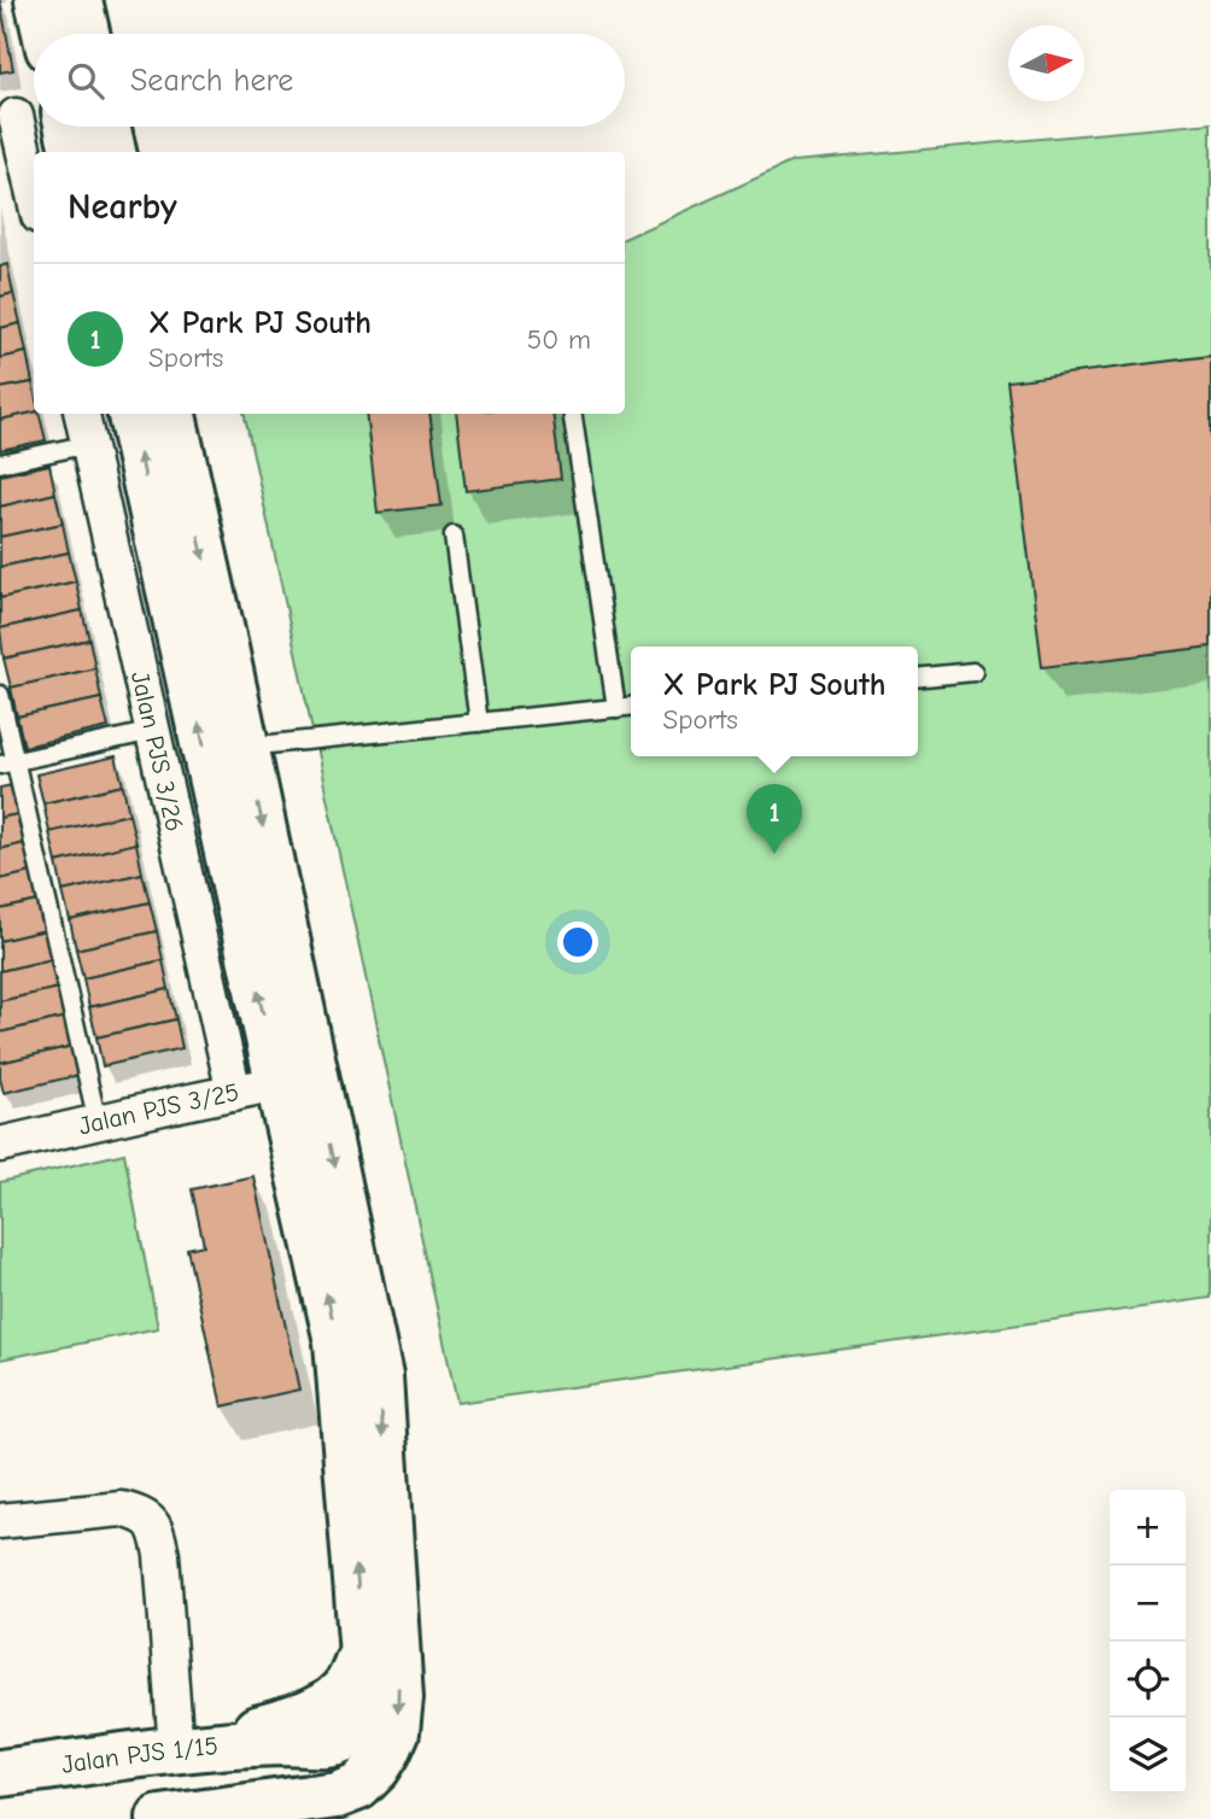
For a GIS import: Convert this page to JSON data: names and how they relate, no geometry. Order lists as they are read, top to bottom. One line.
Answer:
{"streets":{"main road":["Jalan PJS 1/15"],"street":["Jalan PJS 3/26","Jalan PJS 3/25"]},"crossings":[["Jalan PJS 3/26","Jalan PJS 3/25"]],"north":"right","page":{"search":"Search here","heading":"Nearby","list":[{"mark":"1","name":"X Park PJ South","note":"Sports","value":"50 m"}],"popup":["X Park PJ South","Sports"],"pins":"1","map_buttons":["+","−"]}}
